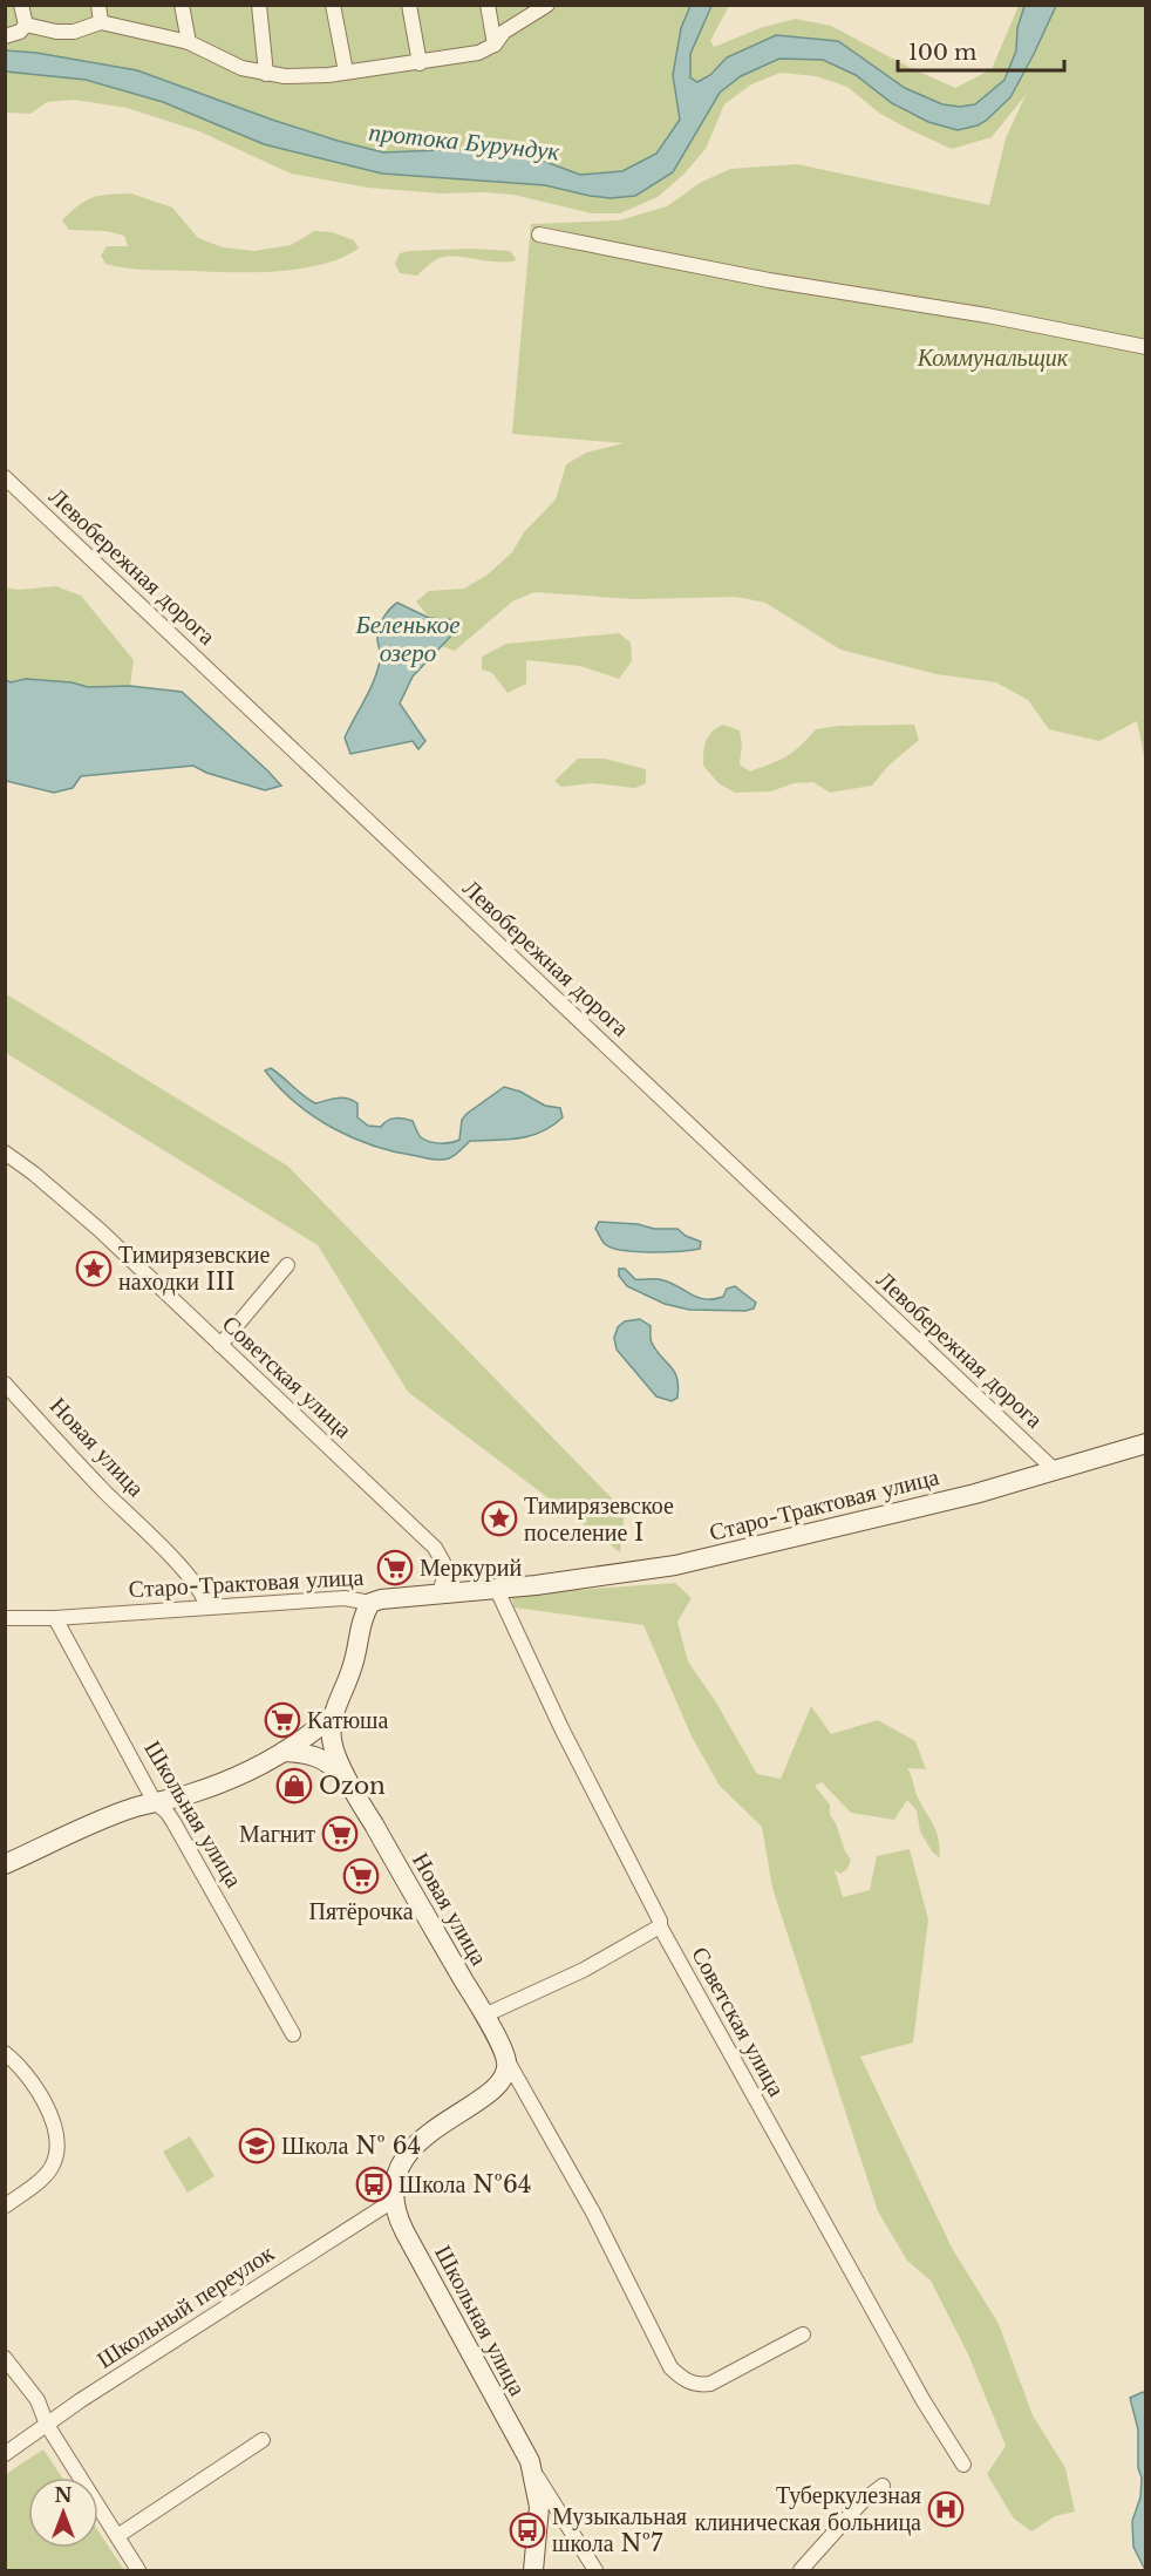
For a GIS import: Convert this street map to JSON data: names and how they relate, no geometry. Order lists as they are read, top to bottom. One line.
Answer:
{"streets":{"street":["Левобережная дорога","Советская улица","Новая улица","Старо-Трактовая улица","Школьная улица","Школьный переулок"]},"crossings":[["Левобережная дорога","Старо-Трактовая улица"],["Советская улица","Старо-Трактовая улица"],["Новая улица","Старо-Трактовая улица"],["Старо-Трактовая улица","Школьная улица"],["Школьная улица","Школьный переулок"]],"water":["протока Бурундук","Беленькое озеро"],"parks":["Коммунальщик"],"places":{"place":["Тимирязевские находки III","Тимирязевское поселение I"],"supermarket":["Меркурий","Катюша","Магнит","Пятёрочка"],"shop":["Ozon"],"school or university":["Школа № 64"],"bus stop":["Школа №64","Музыкальная школа №7"],"hospital":["Туберкулезная клиническая больница"]},"scale_bar":"100 m","north":"top"}
